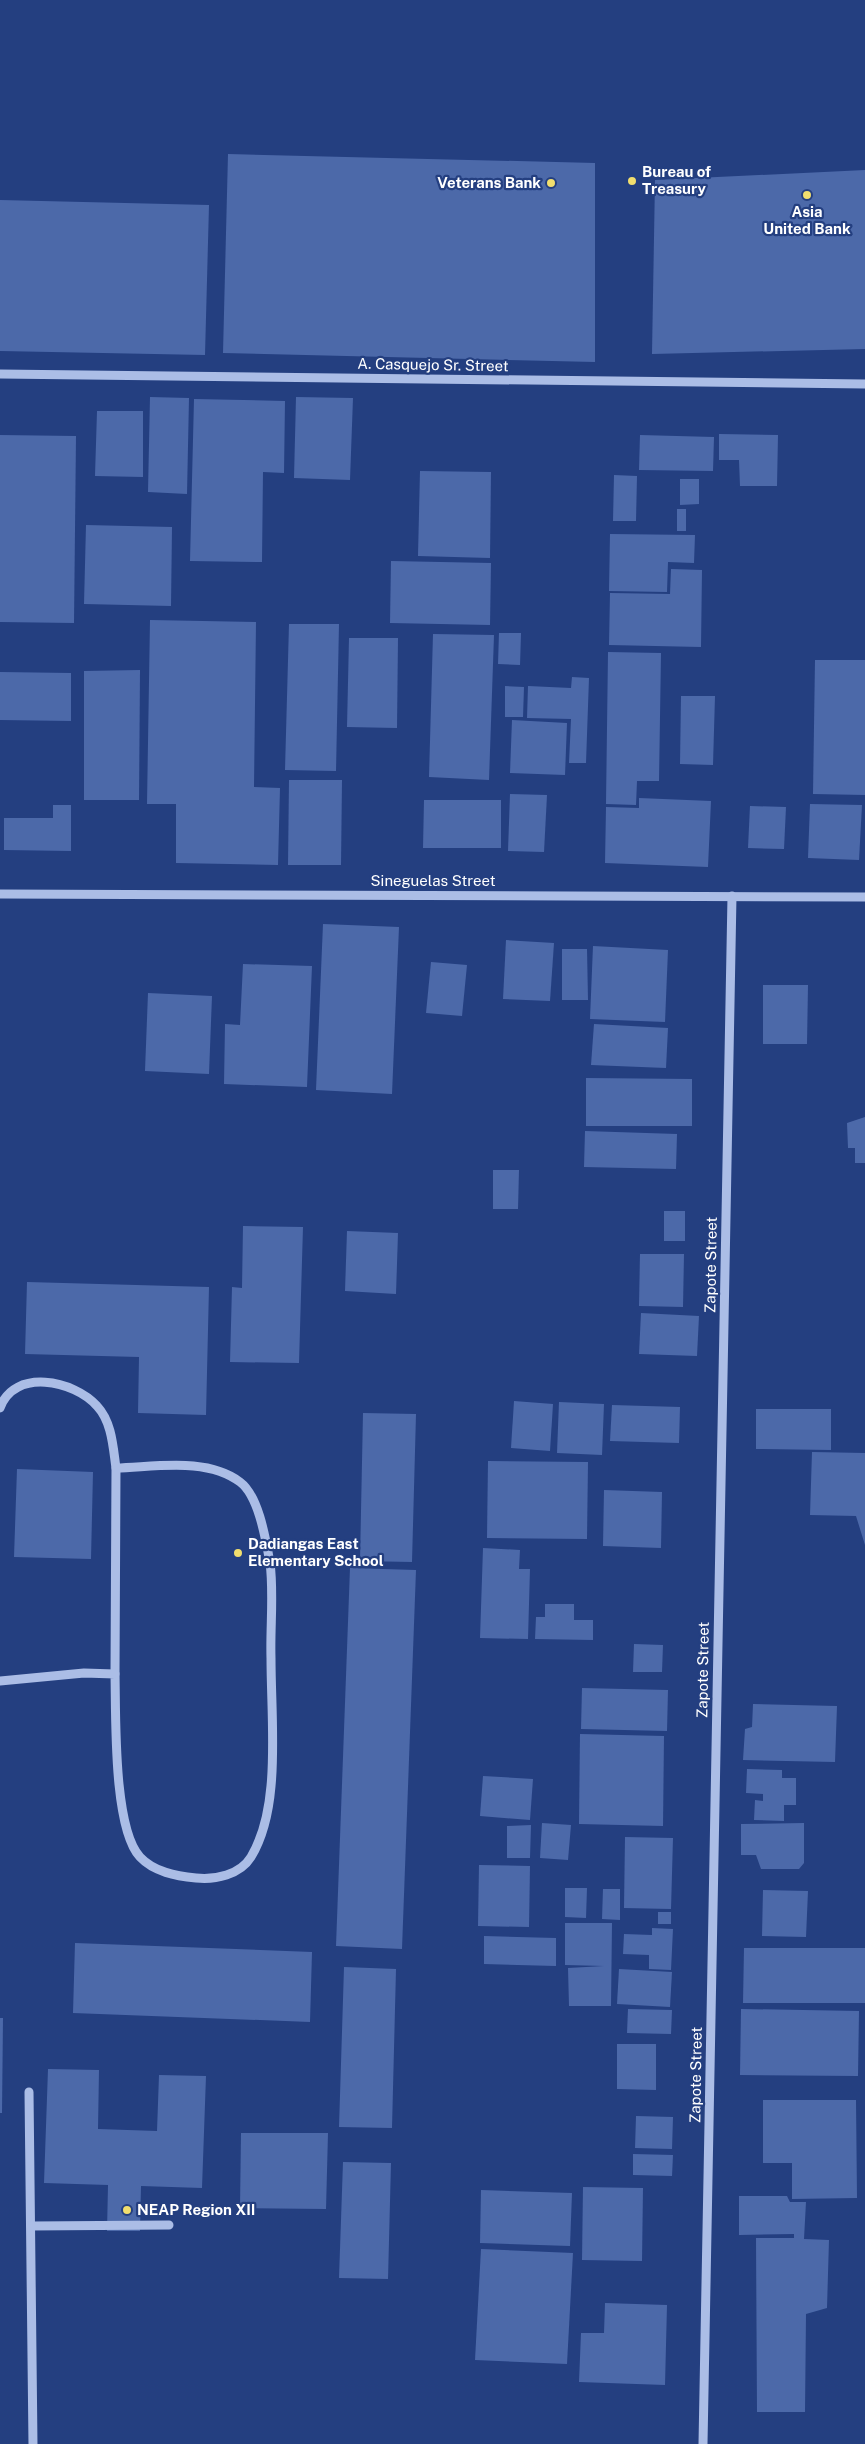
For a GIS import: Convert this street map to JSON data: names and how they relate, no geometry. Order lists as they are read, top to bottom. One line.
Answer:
{"streets":{"street":["A. Casquejo Sr. Street","Sineguelas Street","Zapote Street"]},"crossings":[["Sineguelas Street","Zapote Street"]],"places":["Bureau of Treasury","Veterans Bank","Asia United Bank","Dadiangas East Elementary School","NEAP Region XII"]}
